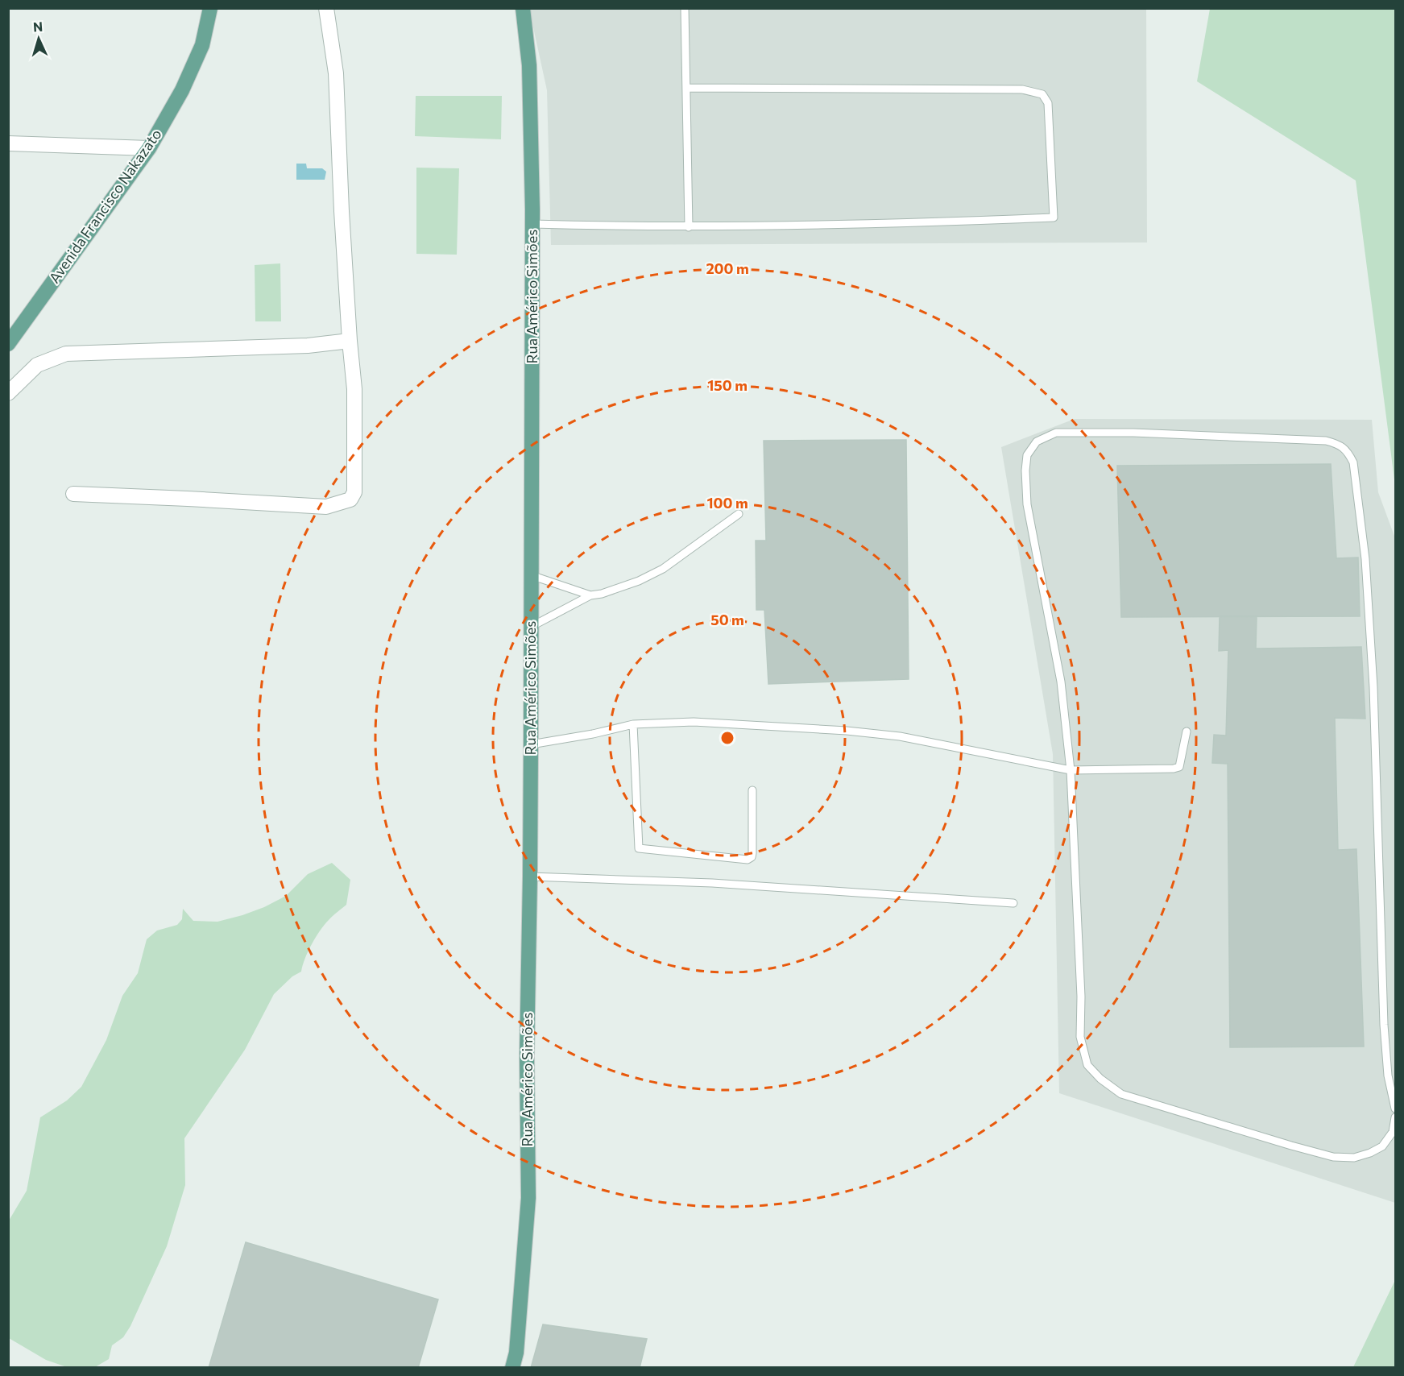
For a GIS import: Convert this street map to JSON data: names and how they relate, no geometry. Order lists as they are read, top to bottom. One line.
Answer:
{"streets":{"main road":["Avenida Francisco Nakazato","Rua Américo Simões"]},"north":"top","rings":["200 m","150 m","100 m","50 m"]}
